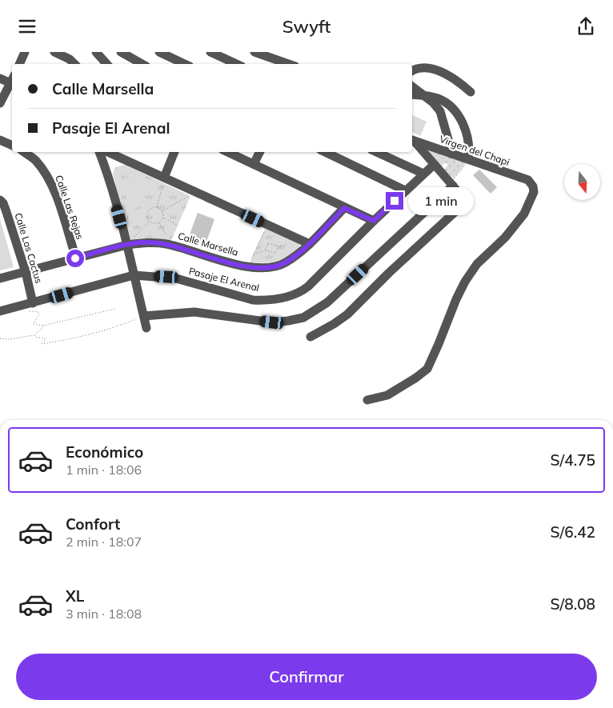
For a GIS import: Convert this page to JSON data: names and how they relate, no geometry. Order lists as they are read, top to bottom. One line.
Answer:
{"streets":{"street":["Virgen del Chapi","Calle Las Rejas","Calle Marsella","Calle Los Cactus","Pasaje El Arenal"]},"crossings":[["Calle Las Rejas","Calle Marsella"],["Calle Marsella","Calle Los Cactus"],["Calle Los Cactus","Pasaje El Arenal"]],"north":"bottom","page":{"header":"Swyft","banner":["Calle Marsella","Pasaje El Arenal"],"bubble":"1 min","list":[{"name":"Económico","note":"1 min · 18:06","value":"S/4.75"},{"name":"Confort","note":"2 min · 18:07","value":"S/6.42"},{"name":"XL","note":"3 min · 18:08","value":"S/8.08"}],"buttons":"Confirmar"}}
